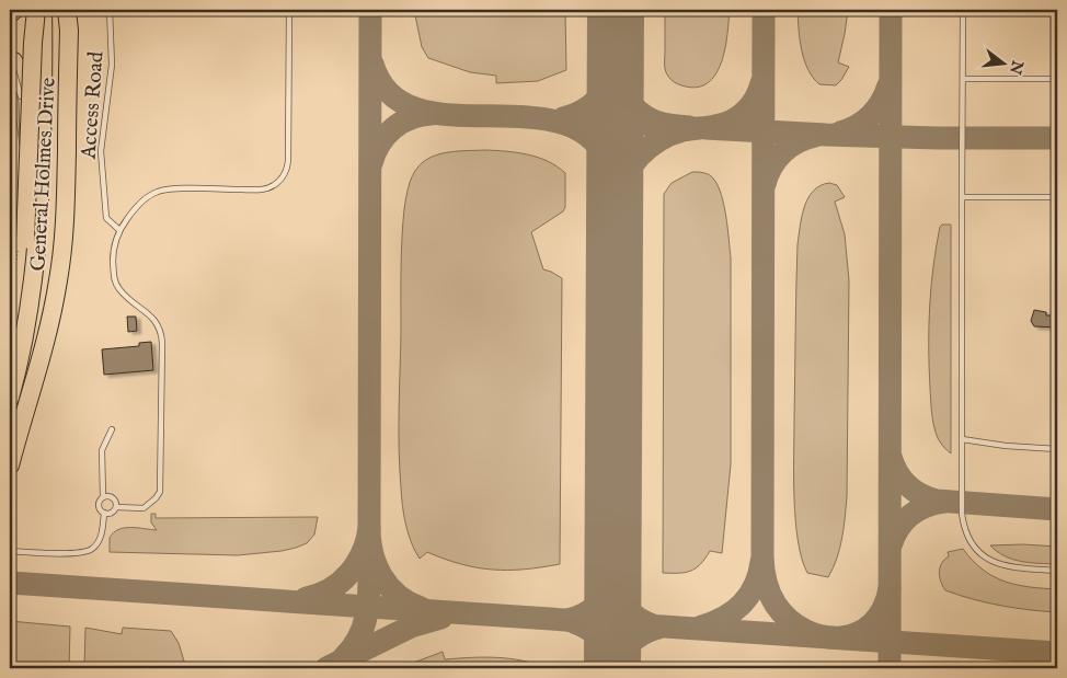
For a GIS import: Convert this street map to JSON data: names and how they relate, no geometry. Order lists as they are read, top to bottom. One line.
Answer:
{"streets":{"highway":["General Holmes Drive"],"lane":["Access Road"]},"north":"right"}
